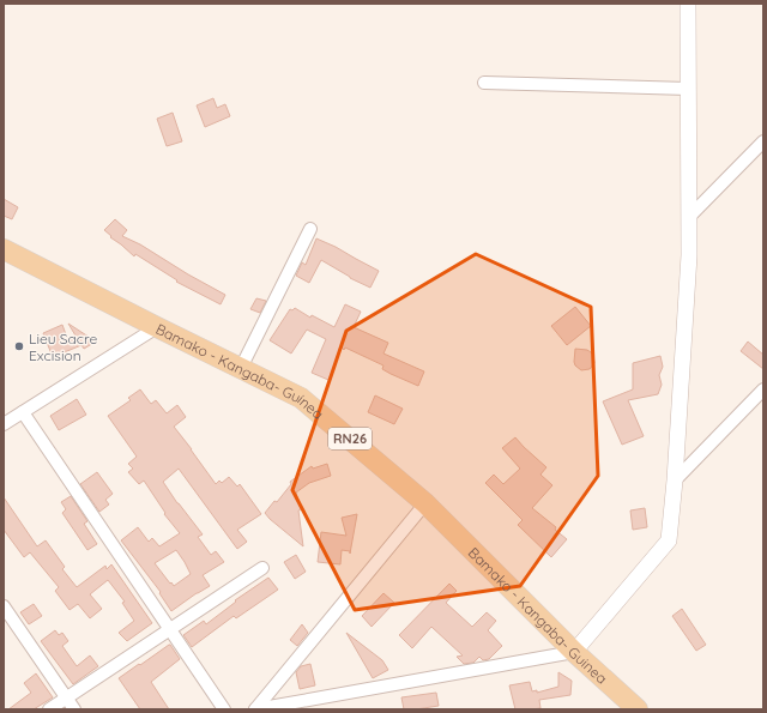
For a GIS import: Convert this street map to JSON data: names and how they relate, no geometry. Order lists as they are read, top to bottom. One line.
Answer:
{"streets":{"main road":["Bamako - Kangaba- Guinea","RN26"]},"places":["Lieu Sacre Excision"]}
